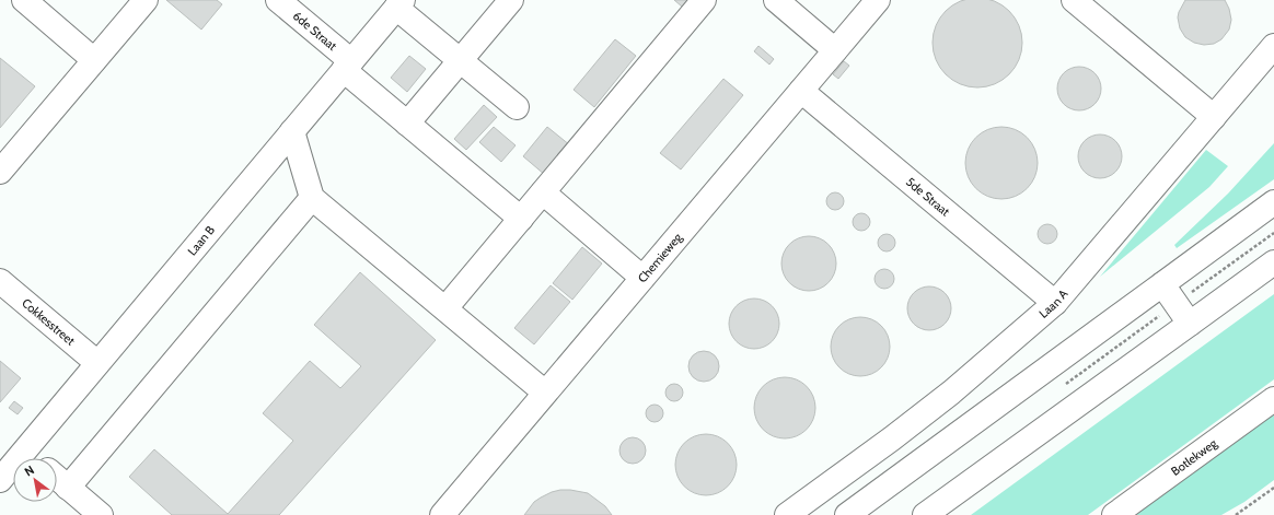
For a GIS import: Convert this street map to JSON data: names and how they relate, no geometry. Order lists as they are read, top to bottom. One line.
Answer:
{"streets":{"main road":["6de Straat","5de Straat","Laan B","Chemieweg","Laan A","Cokkesstreet","Botlekweg"]},"crossings":[["6de Straat","Laan B"],["5de Straat","Chemieweg"],["5de Straat","Laan A"],["Laan B","Cokkesstreet"]],"north":"top left"}
